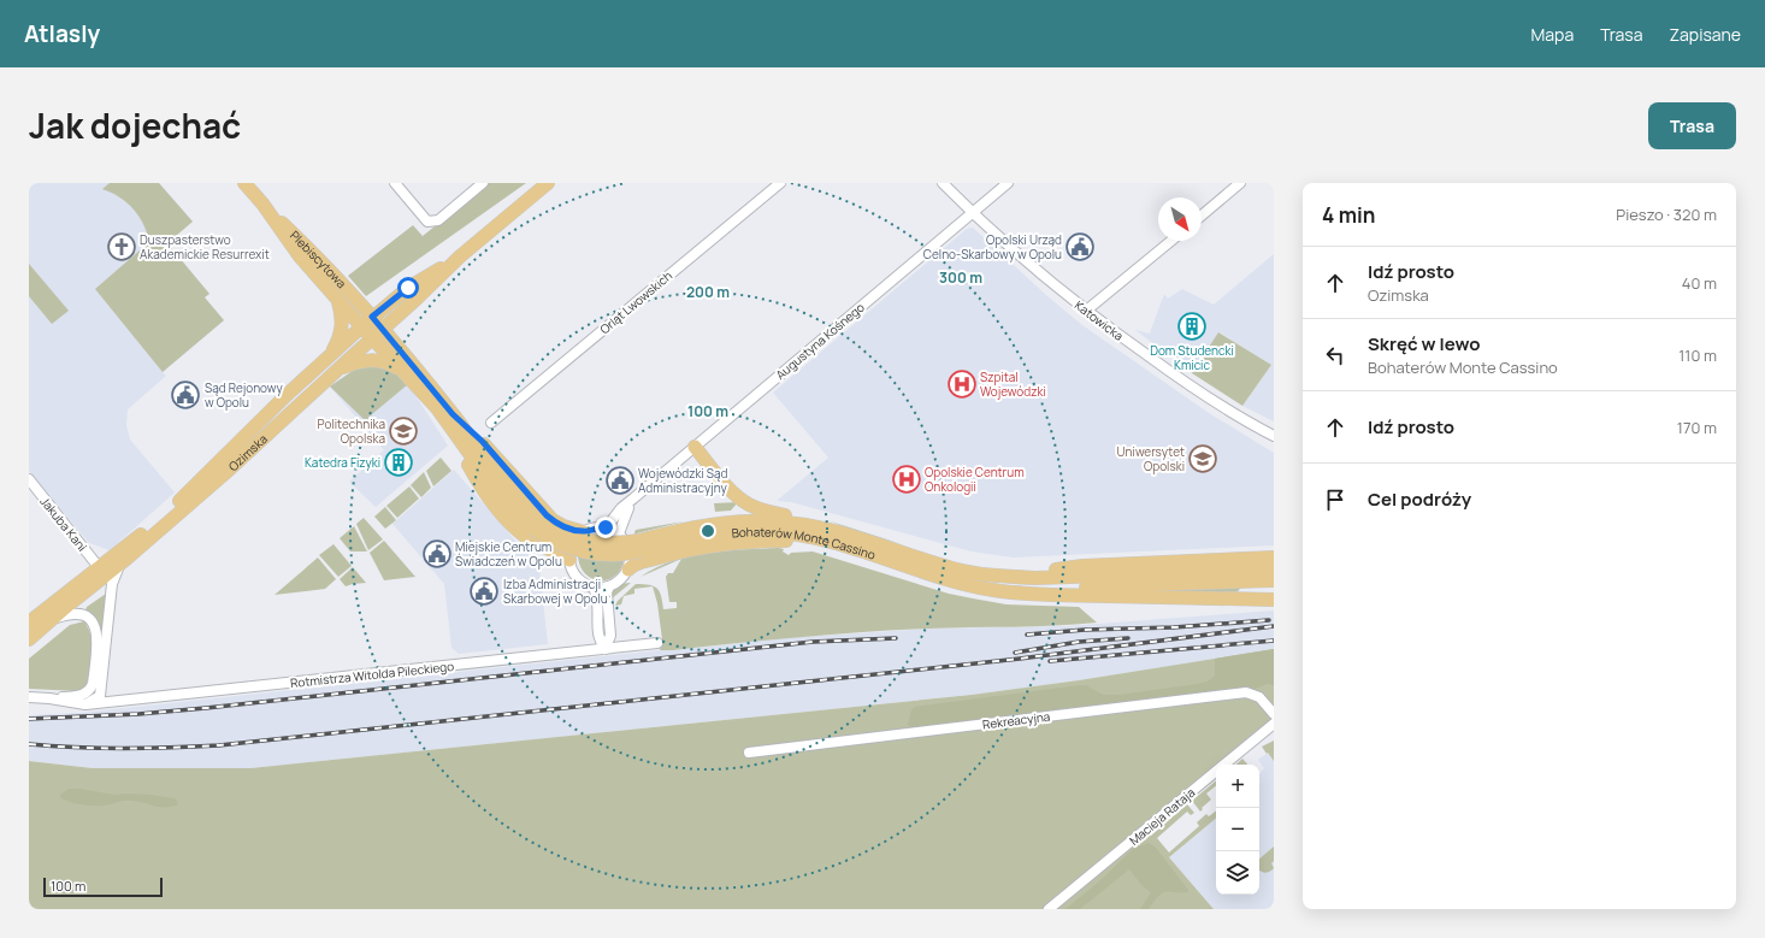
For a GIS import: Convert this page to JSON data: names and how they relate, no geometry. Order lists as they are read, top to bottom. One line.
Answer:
{"streets":{"main road":["Plebiscytowa","Ozimska","Bohaterów Monte Cassino"],"street":["Orląt Lwowskich","Katowicka","Augustyna Kośnego","Jakuba Kani","Rotmistrza Witolda Pileckiego","Rekreacyjna","Macieja Rataja"]},"crossings":[["Plebiscytowa","Ozimska"],["Plebiscytowa","Bohaterów Monte Cassino"],["Katowicka","Augustyna Kośnego"],["Ozimska","Jakuba Kani"],["Ozimska","Bohaterów Monte Cassino"]],"places":{"church":["Duszpasterstwo Akademickie Resurrexit"],"public building":["Opolski Urząd Celno-Skarbowy w Opolu","Sąd Rejonowy w Opolu","Wojewódzki Sąd Administracyjny","Miejskie Centrum Świadczeń w Opolu","Izba Administracji Skarbowej w Opolu"],"building":["Dom Studencki Kmicic","Katedra Fizyki"],"hospital":["Szpital Wojewódzki","Opolskie Centrum Onkologii"],"school or university":["Politechnika Opolska","Uniwersytet Opolski"]},"scale_bar":"100 m","north":"bottom right","page":{"header":"Atlasly","nav":["Mapa","Trasa","Zapisane"],"title":"Jak dojechać","buttons":"Trasa","heading":["4 min","Pieszo · 320 m"],"list":[["Idź prosto","Ozimska","40 m"],["Skręć w lewo","Bohaterów Monte Cassino","110 m"],["Idź prosto","170 m"],"Cel podróży"],"map_buttons":["+","−"],"scale":"100 m"},"rings":["300 m","200 m","100 m"]}
